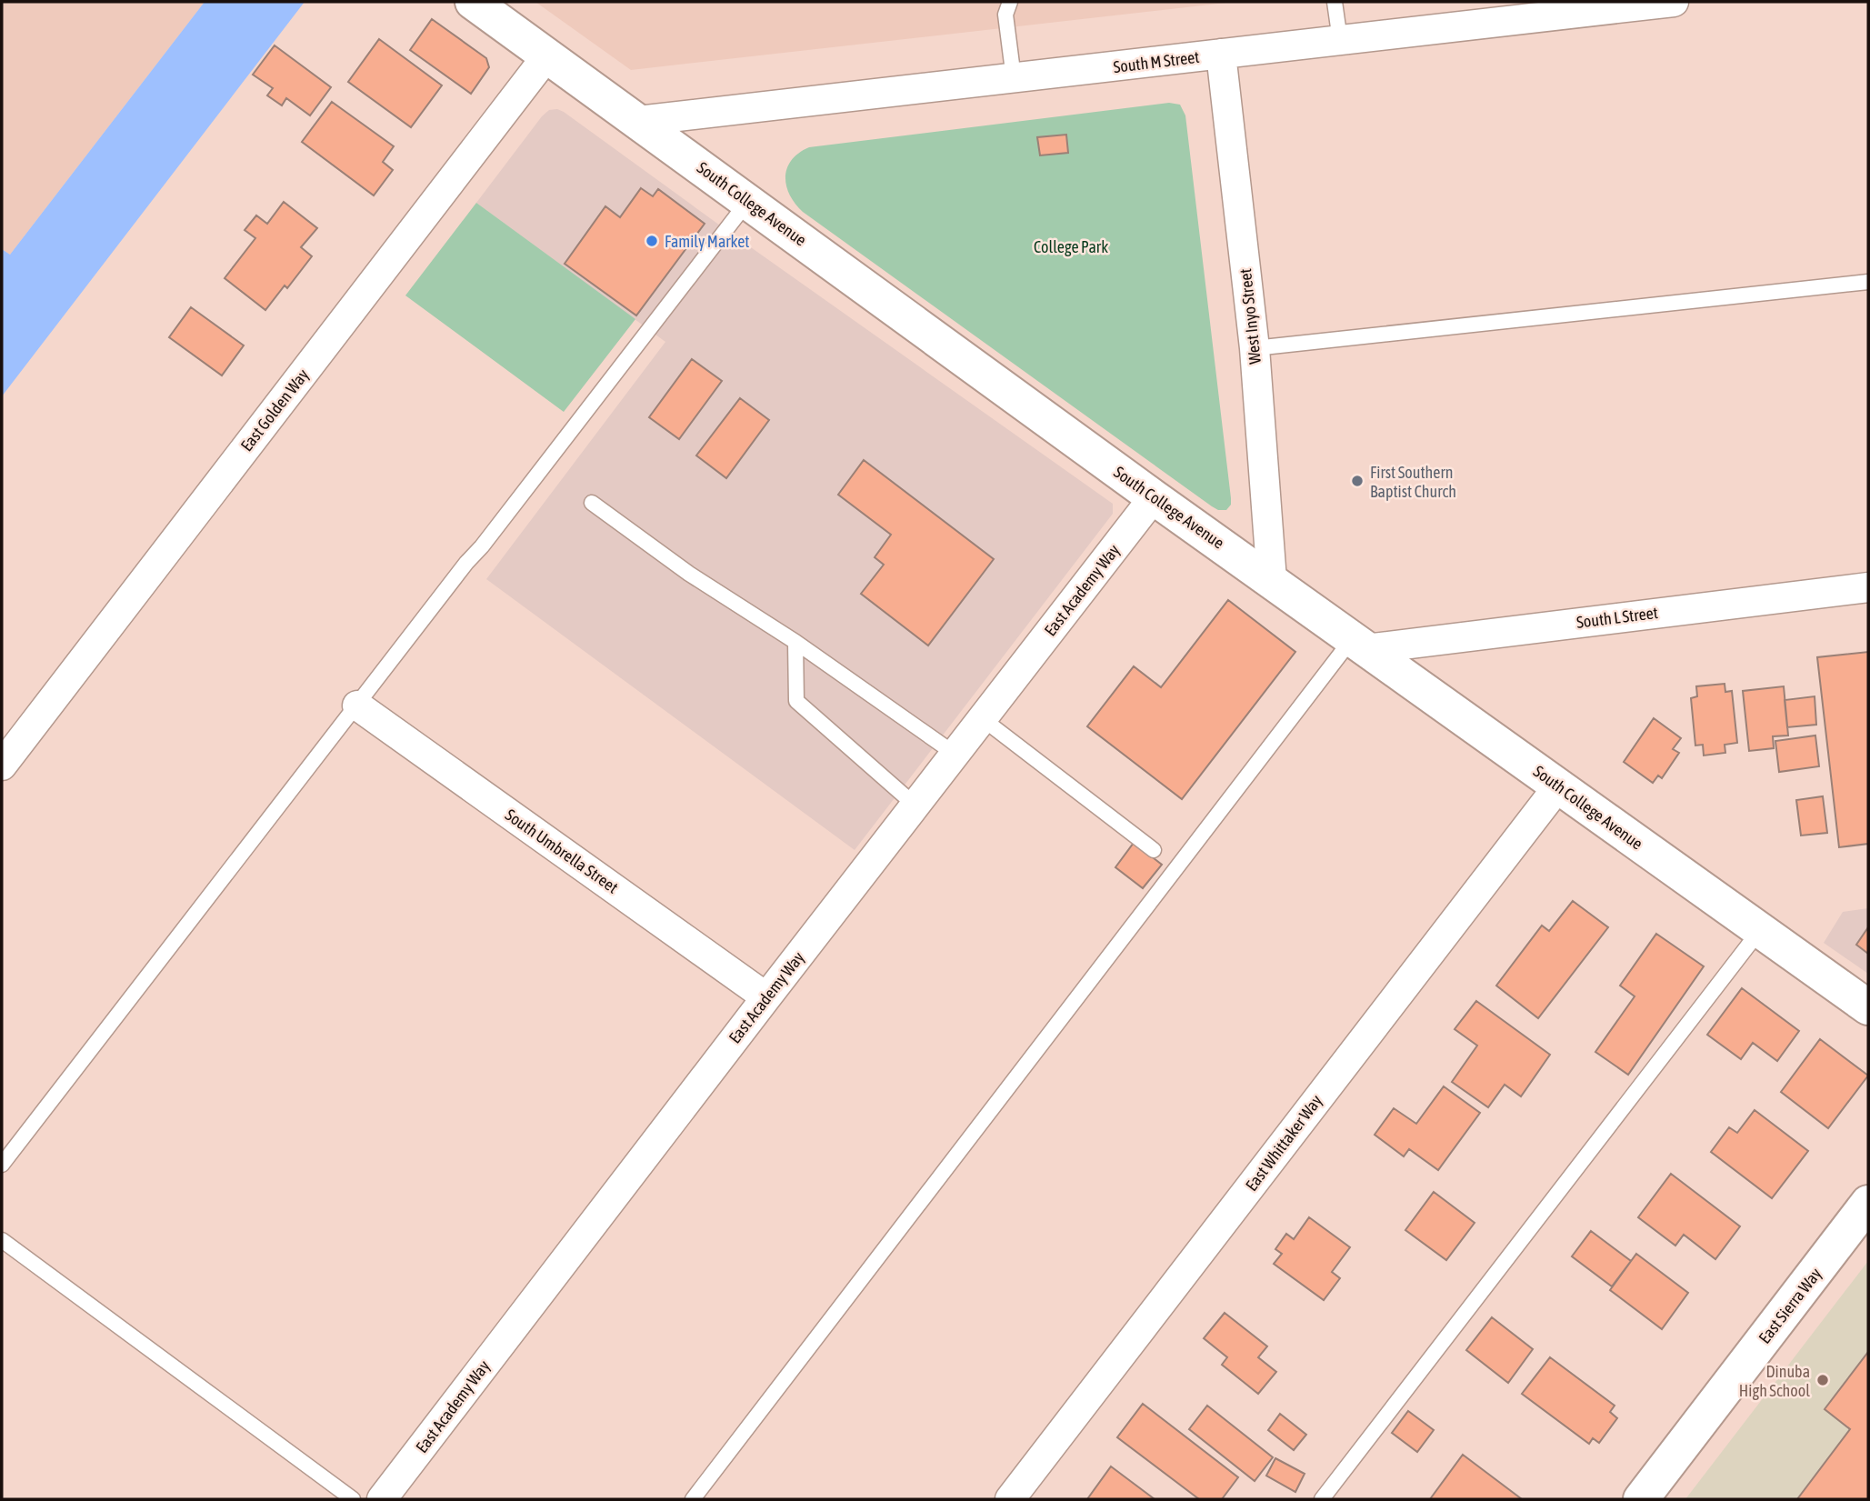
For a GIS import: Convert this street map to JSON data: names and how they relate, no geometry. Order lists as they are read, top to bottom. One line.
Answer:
{"streets":{"street":["South M Street","South College Avenue","West Inyo Street","East Golden Way","East Academy Way","South L Street","South Umbrella Street","East Whittaker Way","East Sierra Way"]},"crossings":[["South M Street","South College Avenue"],["South M Street","West Inyo Street"],["South College Avenue","West Inyo Street"],["South College Avenue","East Golden Way"],["South College Avenue","East Academy Way"],["South College Avenue","South L Street"],["South College Avenue","East Whittaker Way"],["East Academy Way","South Umbrella Street"]],"parks":["College Park"],"places":["Family Market","First Southern Baptist Church","Dinuba High School"]}
